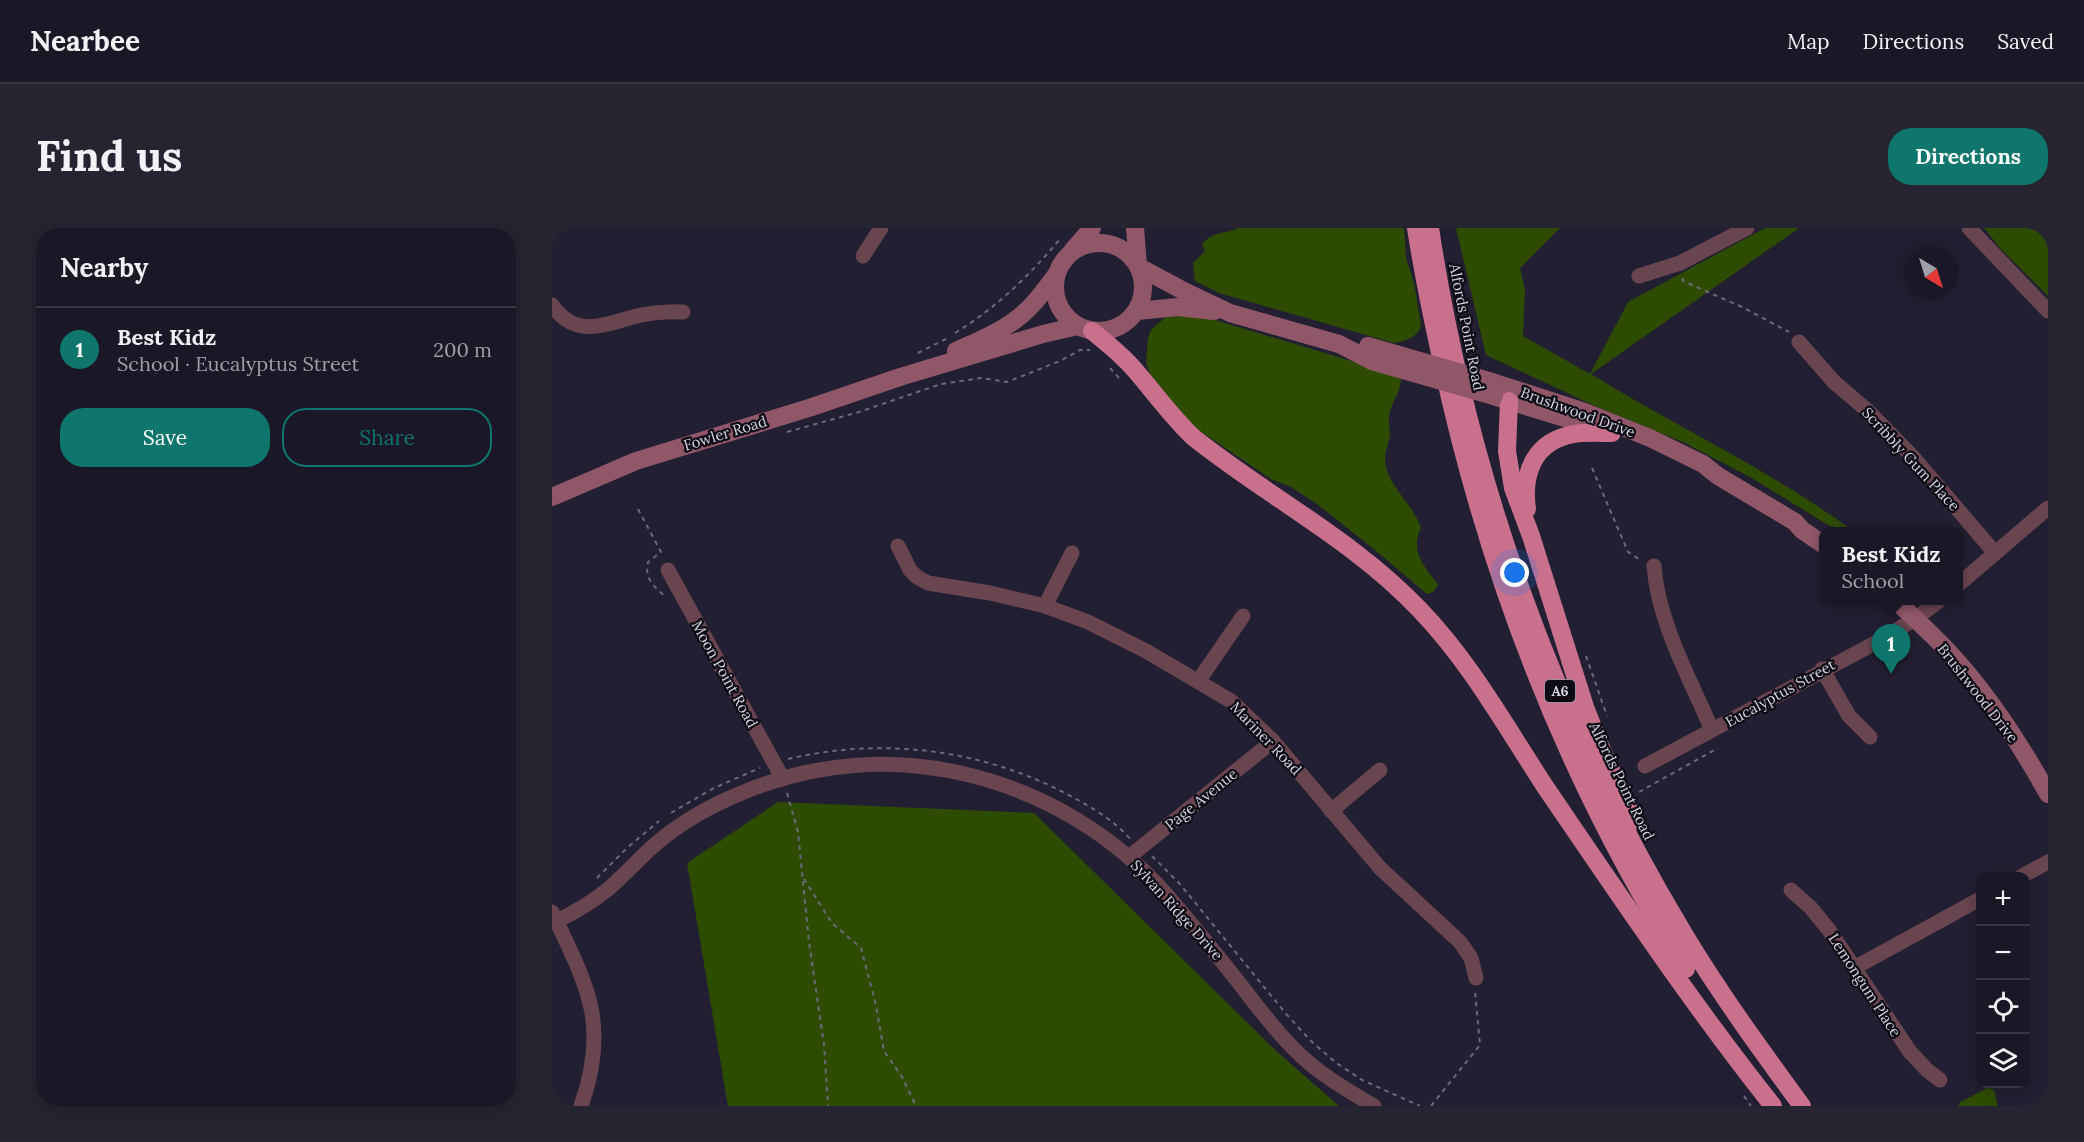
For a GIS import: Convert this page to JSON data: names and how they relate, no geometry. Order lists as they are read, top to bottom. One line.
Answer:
{"streets":{"highway":["Alfords Point Road","A6"],"street":["Brushwood Drive","Fowler Road","Scribbly Gum Place","Moon Point Road","Eucalyptus Street","Mariner Road","Page Avenue","Sylvan Ridge Drive","Lemongum Place"]},"crossings":[["Brushwood Drive","Fowler Road"],["Brushwood Drive","Eucalyptus Street"],["Moon Point Road","Sylvan Ridge Drive"],["Mariner Road","Page Avenue"],["Page Avenue","Sylvan Ridge Drive"]],"north":"bottom right","page":{"header":"Nearbee","nav":["Map","Directions","Saved"],"buttons":["Directions",["Save","Share"]],"title":"Find us","heading":"Nearby","list":[{"mark":"1","name":"Best Kidz","note":"School · Eucalyptus Street","value":"200 m"}],"popup":["Best Kidz","School"],"pins":"1","map_buttons":["+","−"]}}
